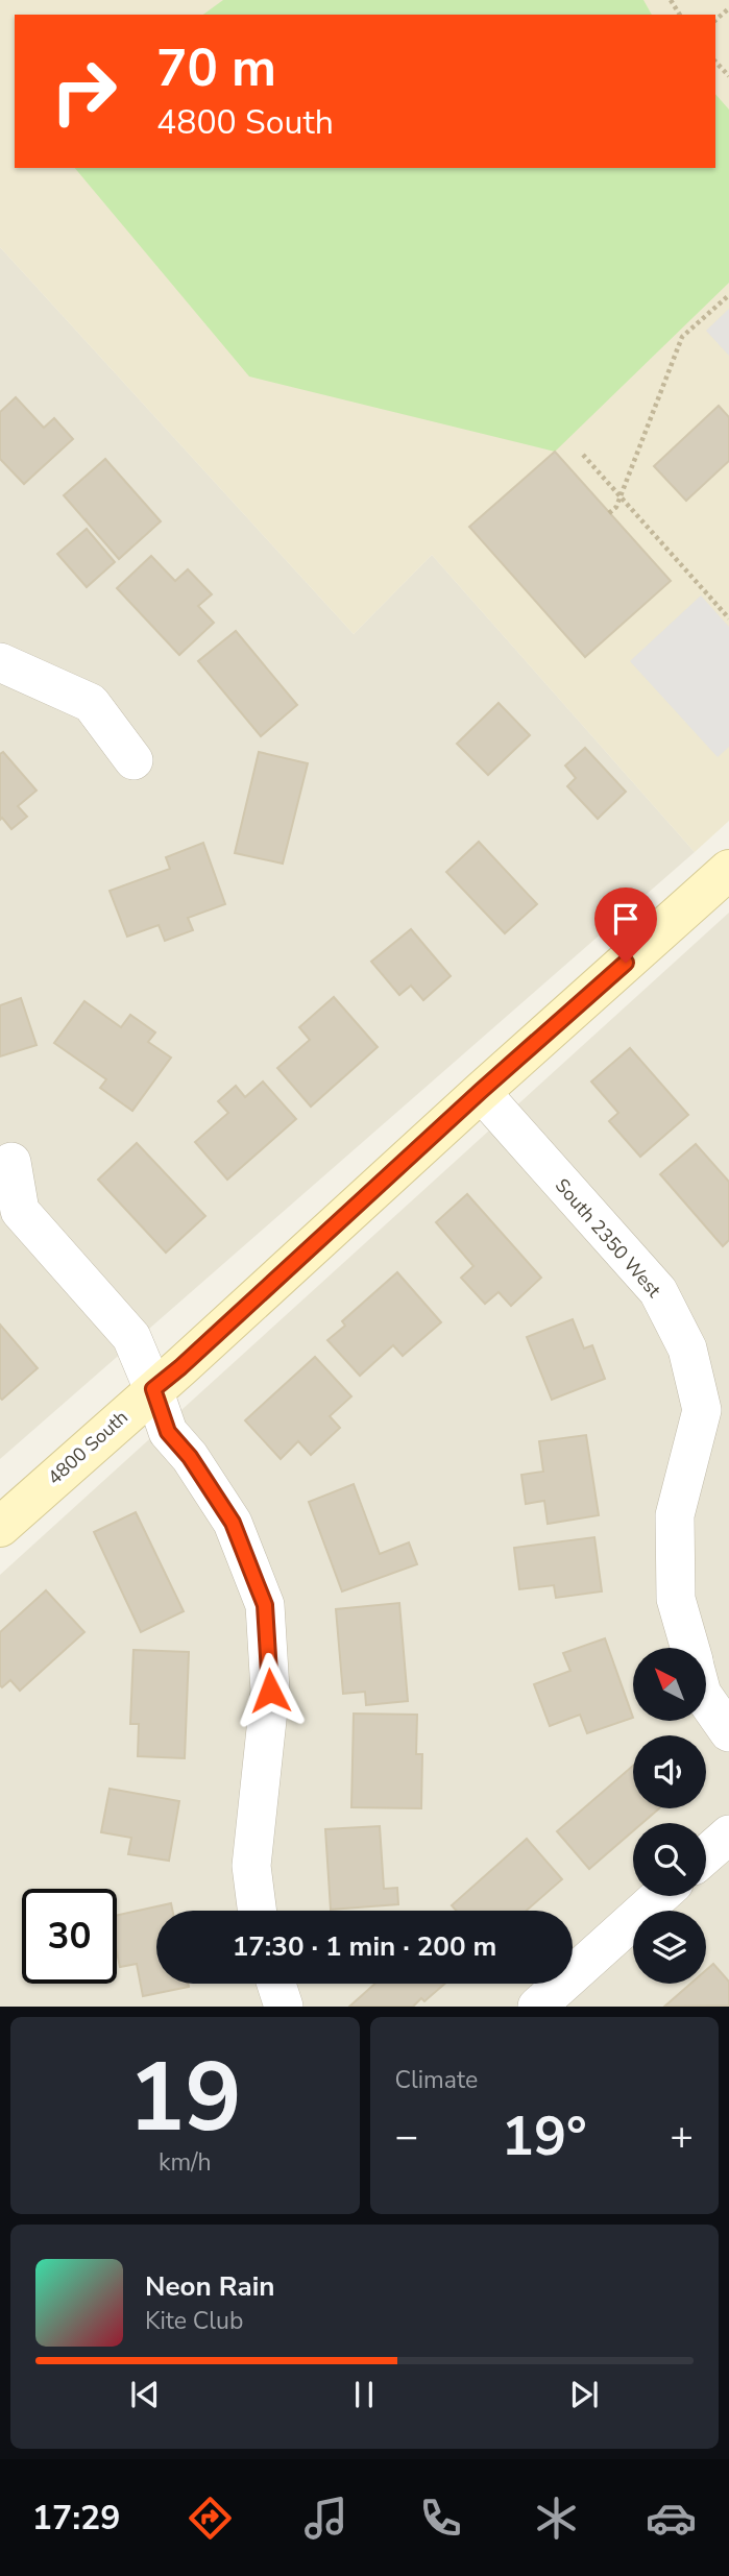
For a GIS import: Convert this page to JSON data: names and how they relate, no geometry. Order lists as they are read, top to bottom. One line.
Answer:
{"streets":{"main road":["4800 South"],"street":["South 2350 West"]},"crossings":[["South 2350 West","4800 South"]],"north":"top left","page":{"turn":["70 m","4800 South"],"limit":"30","trip":"17:30 · 1 min · 200 m","tile":[["19","km/h"],"Climate"],"heat":["−","19°","+"],"song":["Neon Rain","Kite Club"],"tabs":"17:29"}}
